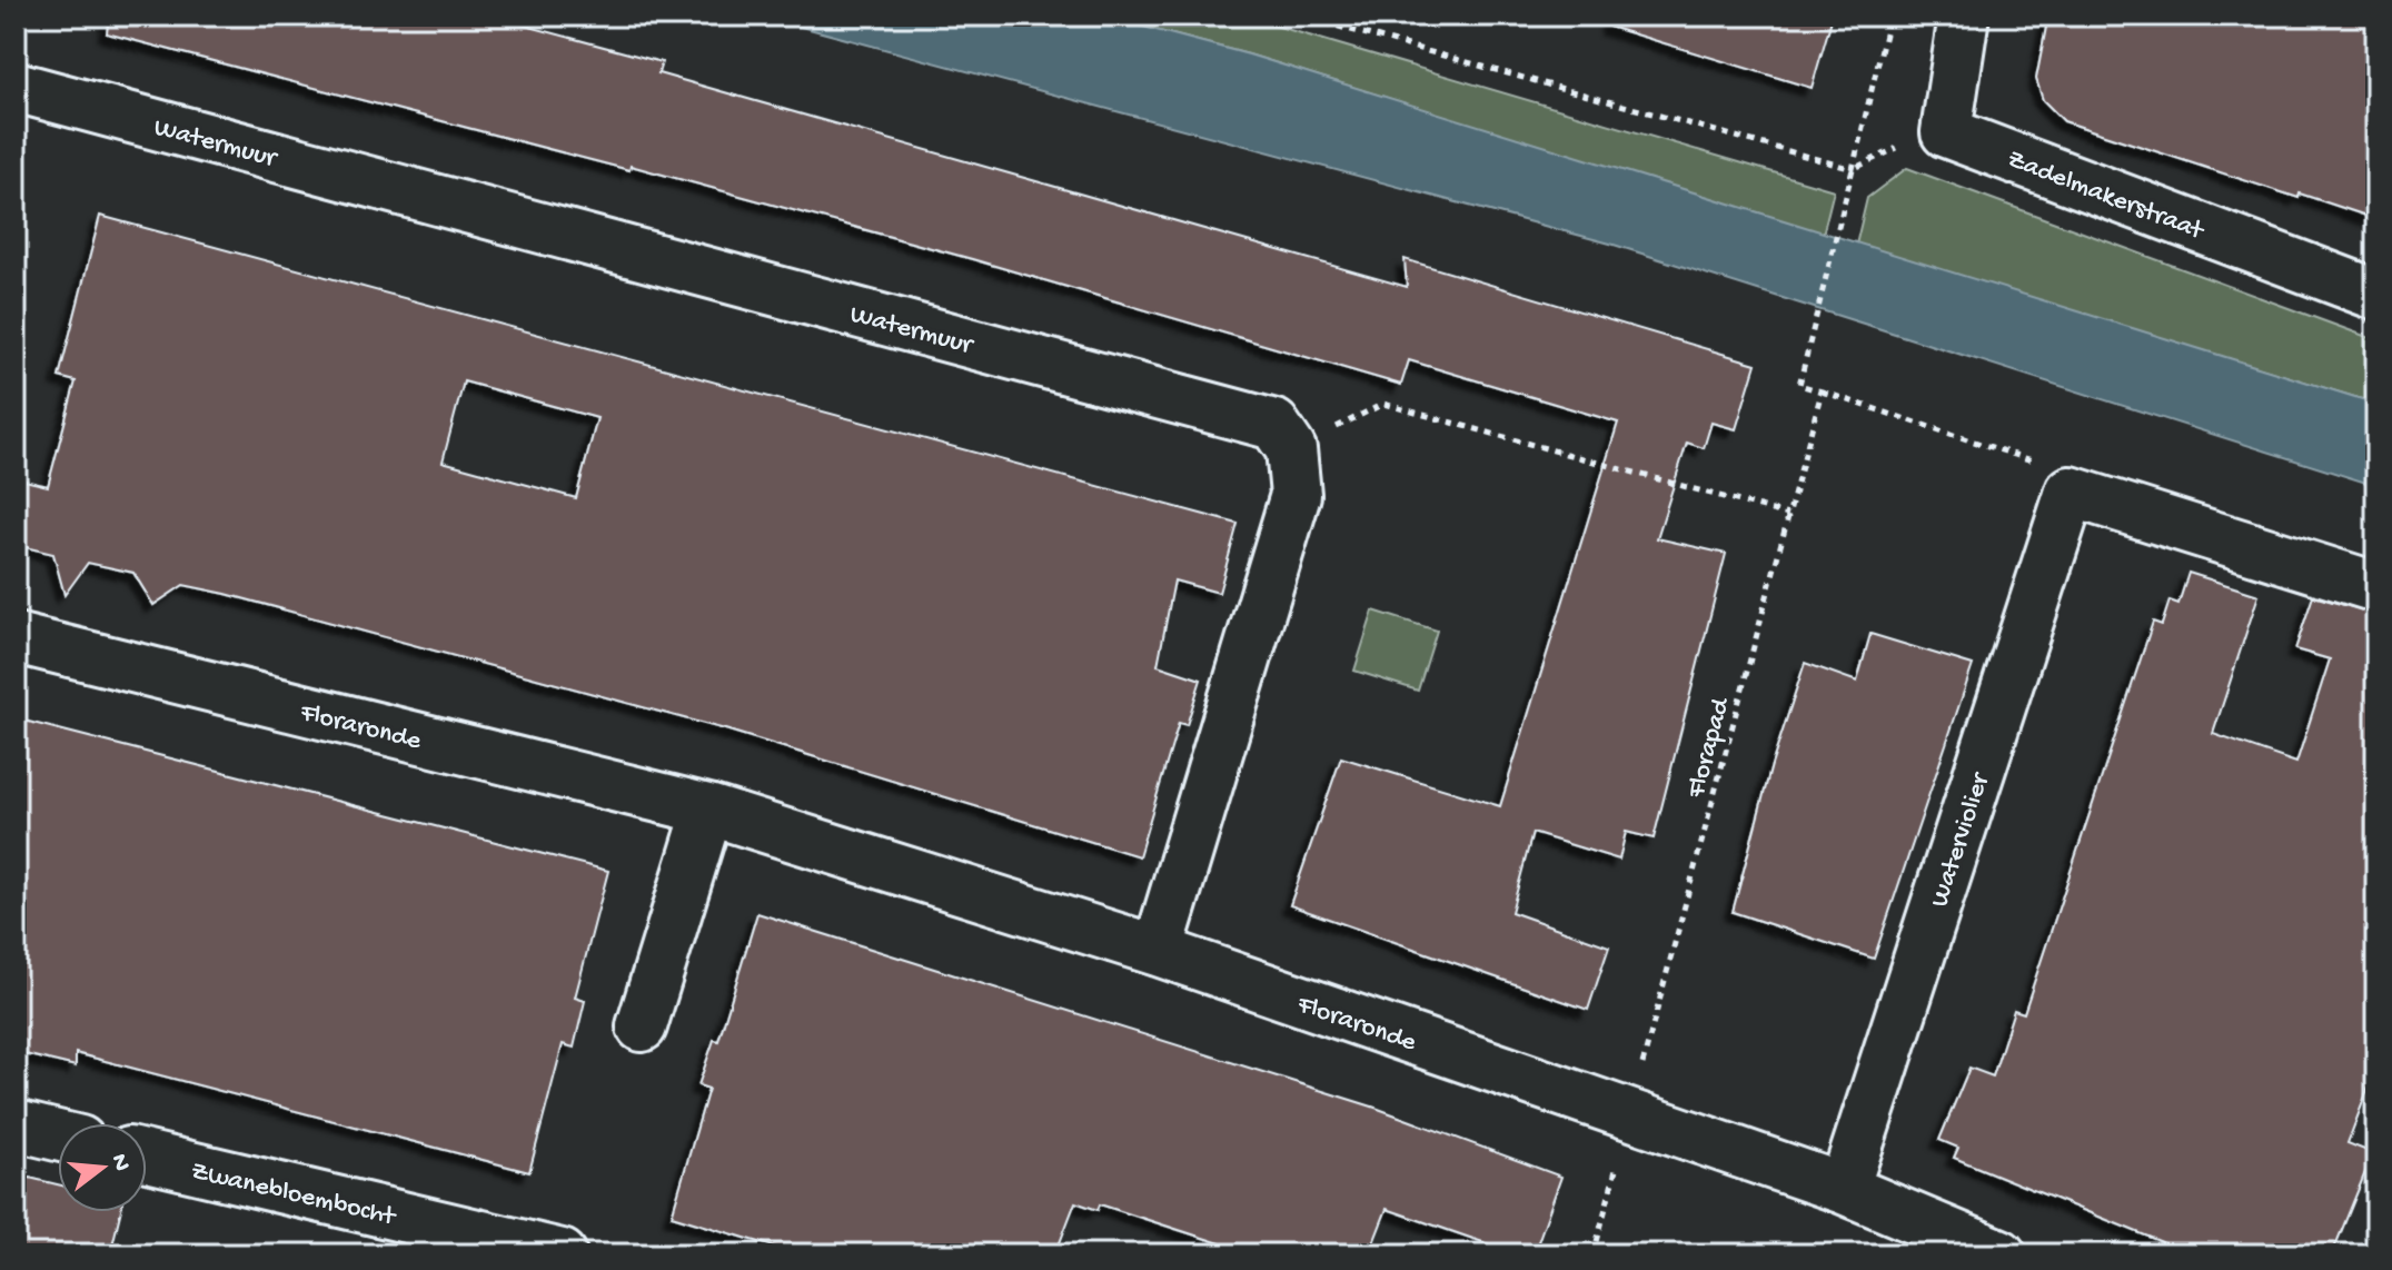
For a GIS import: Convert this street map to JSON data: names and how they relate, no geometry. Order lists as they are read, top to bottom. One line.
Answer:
{"streets":{"street":["Watermuur","Zadelmakerstraat","Floraronde","Waterviolier","Zwanebloembocht"],"path":["Florapad"]},"crossings":[["Floraronde","Florapad"],["Floraronde","Waterviolier"]],"north":"right"}
